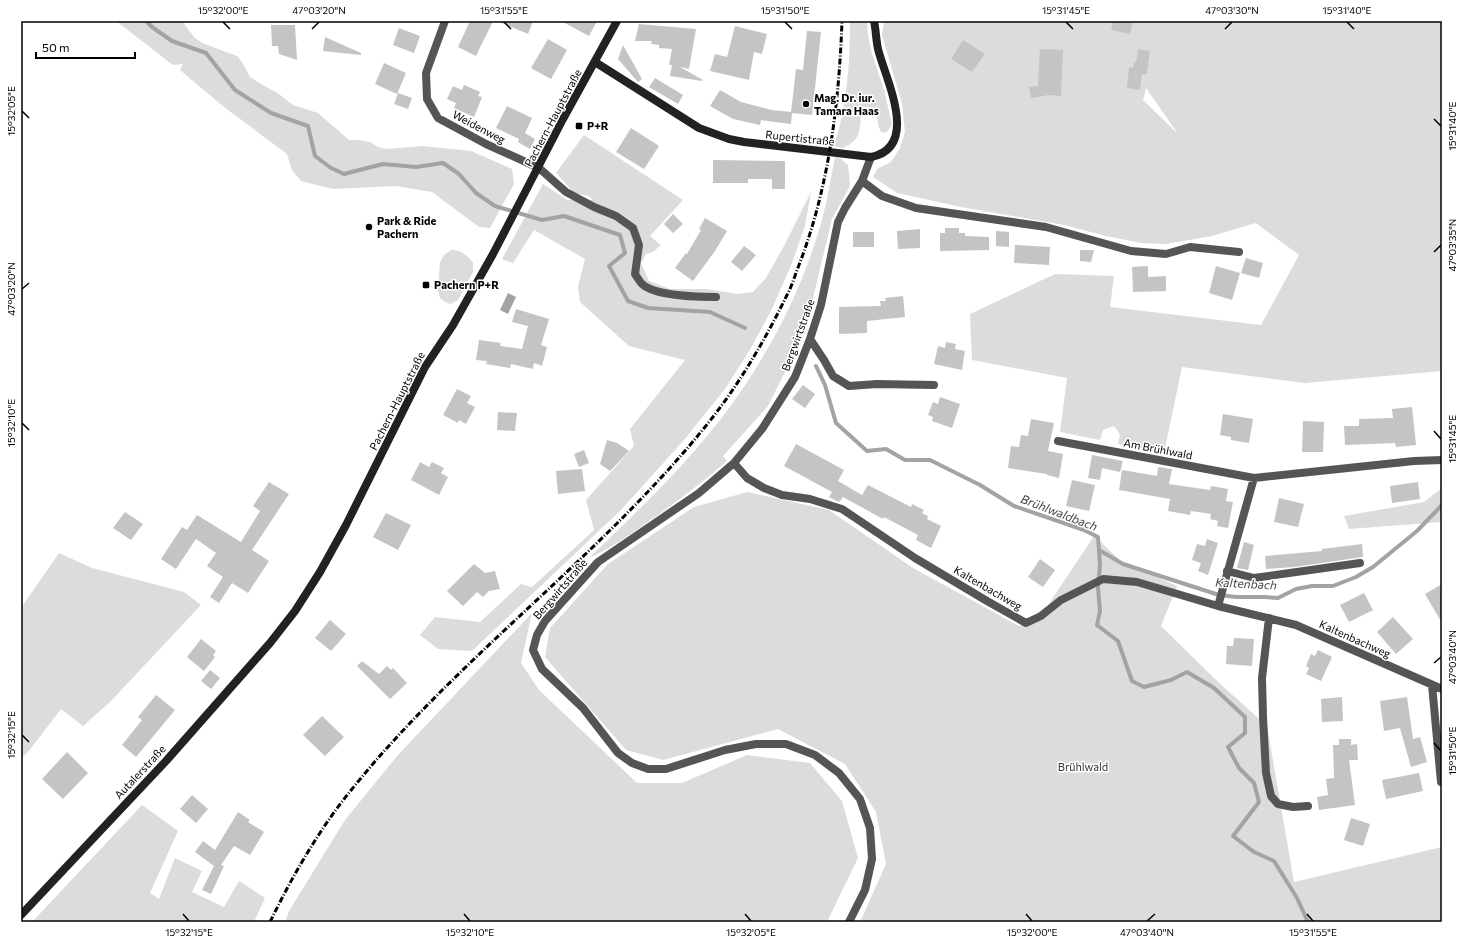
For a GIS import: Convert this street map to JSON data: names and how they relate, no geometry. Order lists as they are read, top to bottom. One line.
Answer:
{"streets":{"main road":["Pachern-Hauptstraße","Rupertistraße","Autalerstraße"],"street":["Weidenweg","Bergwirtstraße","Am Brühlwald","Kaltenbachweg"]},"crossings":[["Pachern-Hauptstraße","Weidenweg"],["Pachern-Hauptstraße","Rupertistraße"],["Pachern-Hauptstraße","Autalerstraße"],["Rupertistraße","Bergwirtstraße"],["Bergwirtstraße","Kaltenbachweg"]],"water":["Brühlwaldbach","Kaltenbach"],"parks":["Brühlwald"],"places":{"other":["Mag. Dr. iur. Tamara Haas","Park & Ride Pachern"],"transit":["P+R","Pachern P+R"]},"scale_bar":"50 m","coordinates":["15°32'00\"E","47°03'20\"N","15°31'55\"E","15°31'50\"E","15°31'45\"E","47°03'30\"N","15°31'40\"E","15°32'05\"E","47°03'35\"N","15°32'10\"E","47°03'40\"N","15°32'15\"E"]}
